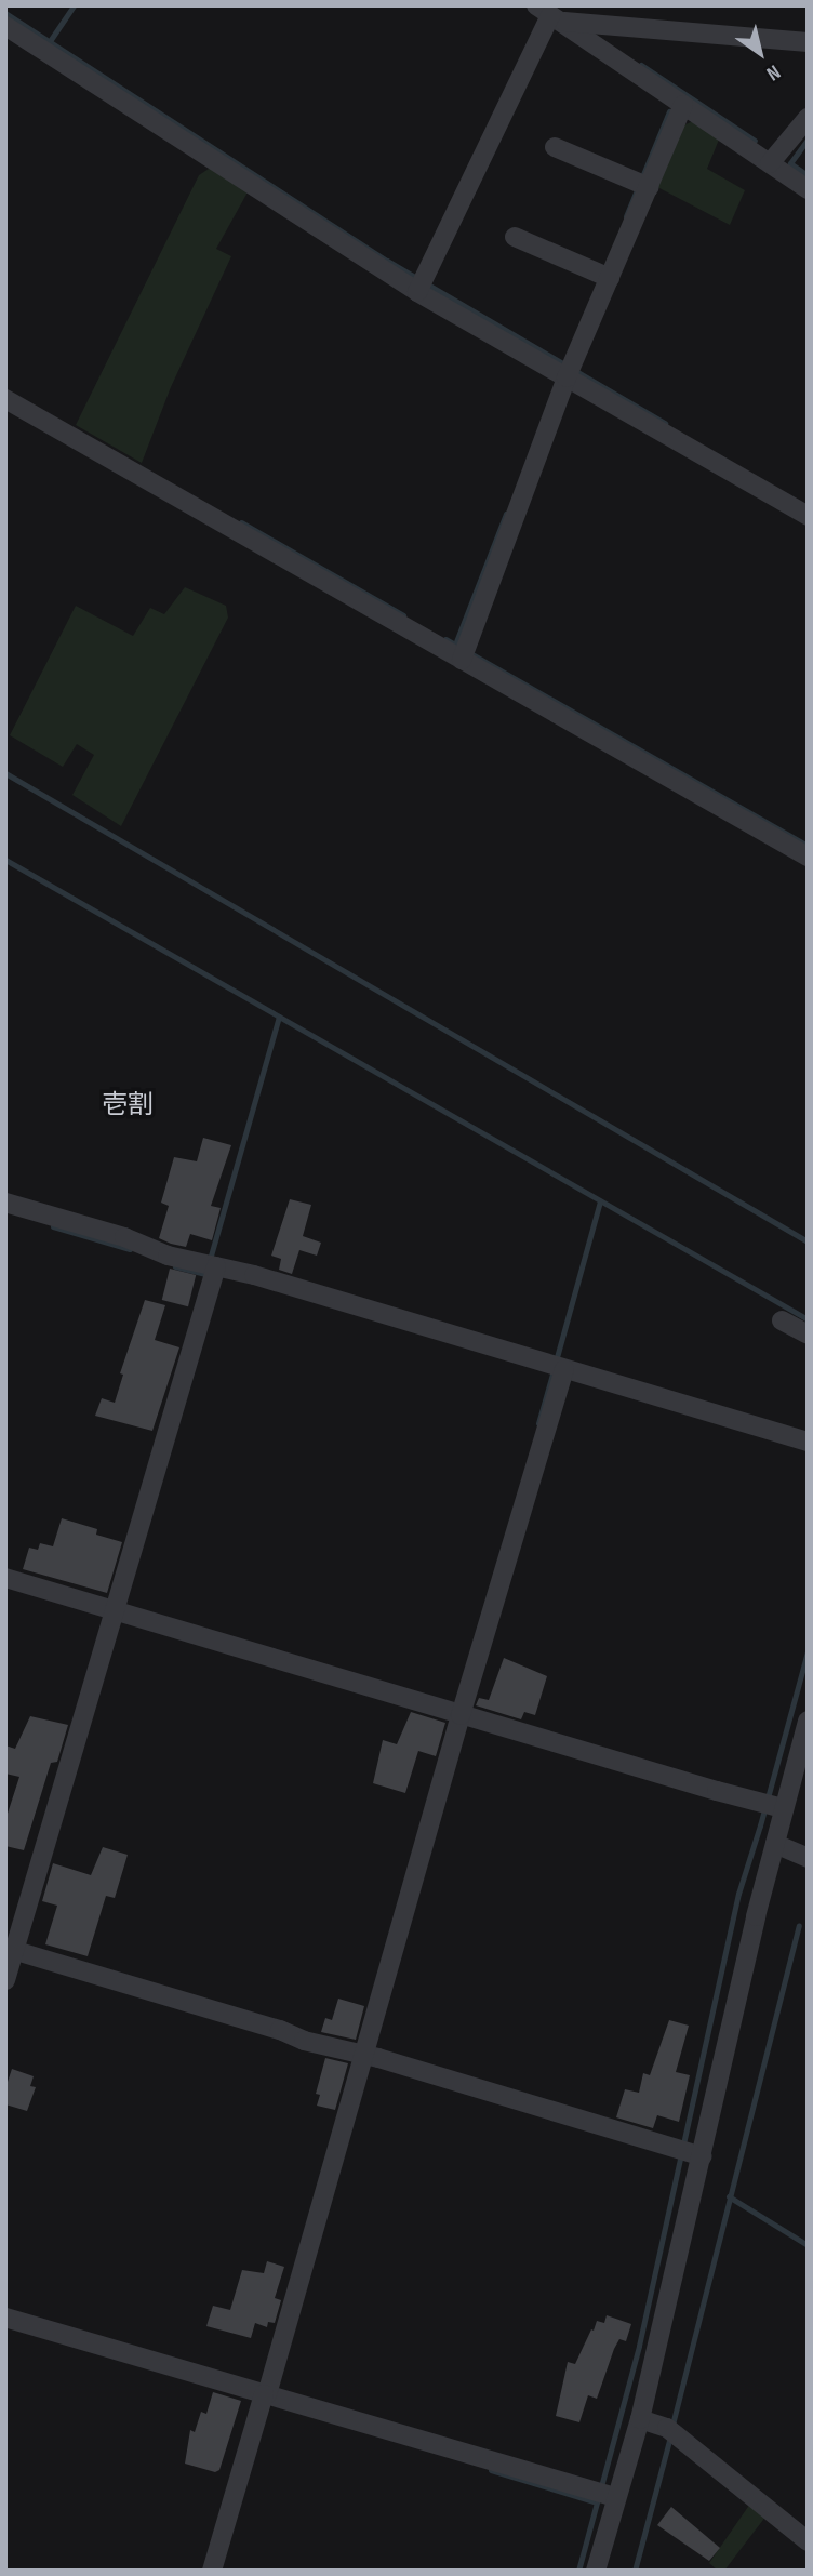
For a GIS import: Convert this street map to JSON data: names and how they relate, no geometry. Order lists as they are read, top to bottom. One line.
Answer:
{"districts":["壱割"],"north":"bottom right"}
